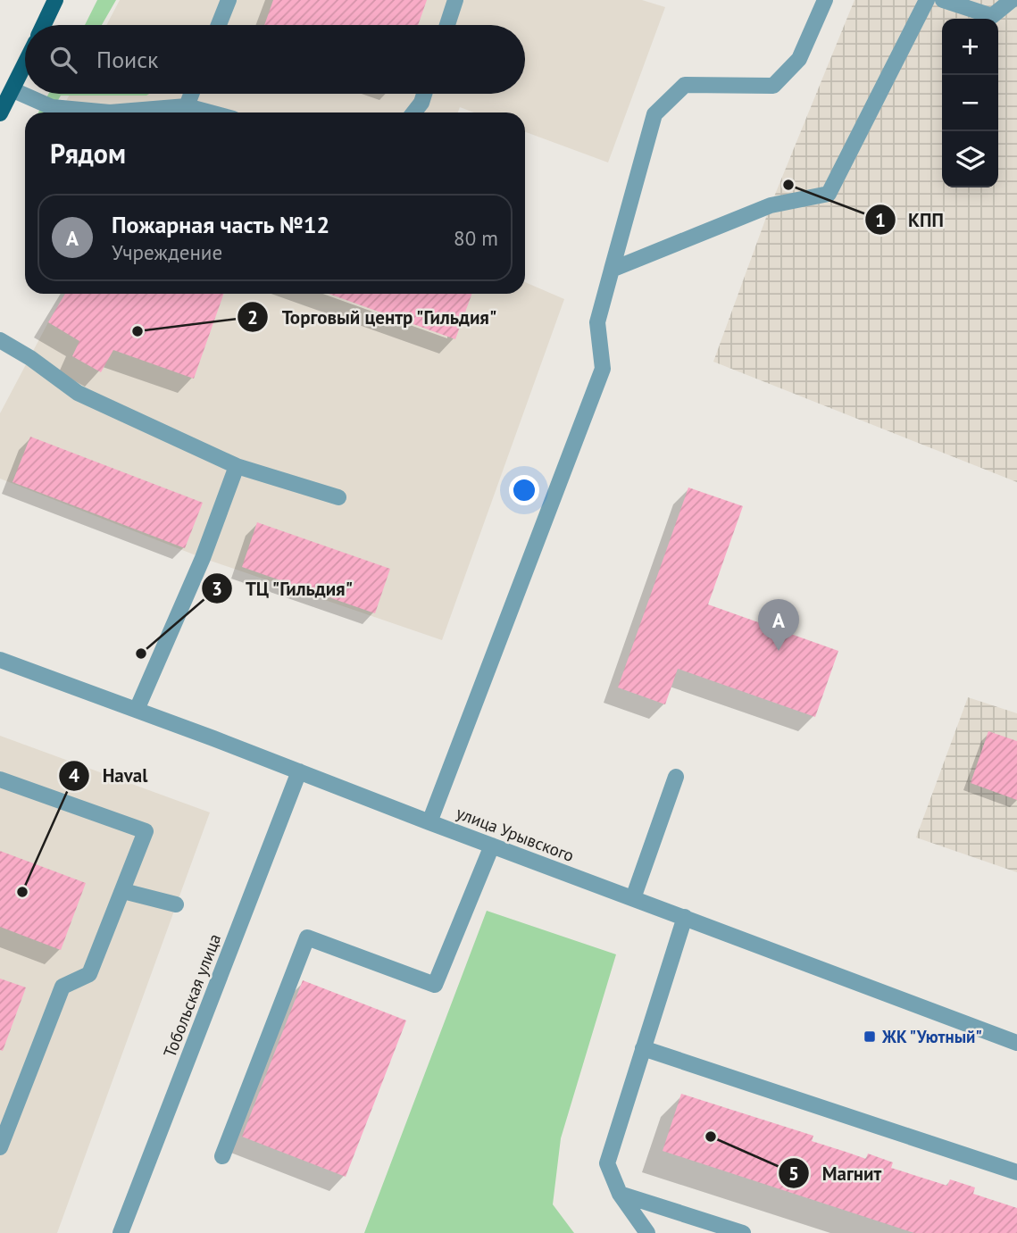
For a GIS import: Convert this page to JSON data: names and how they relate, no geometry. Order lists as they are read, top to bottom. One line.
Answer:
{"streets":{"street":["улица Урывского","Тобольская улица"]},"crossings":[["улица Урывского","Тобольская улица"]],"places":{"other":["КПП","Торговый центр \"Гильдия\"","ТЦ \"Гильдия\"","Haval","Магнит"],"transit":["ЖК \"Уютный\""]},"page":{"map_buttons":["+","−"],"search":"Поиск","heading":"Рядом","list":[{"mark":"A","name":"Пожарная часть №12","note":"Учреждение","value":"80 m"}],"pins":"A"}}
